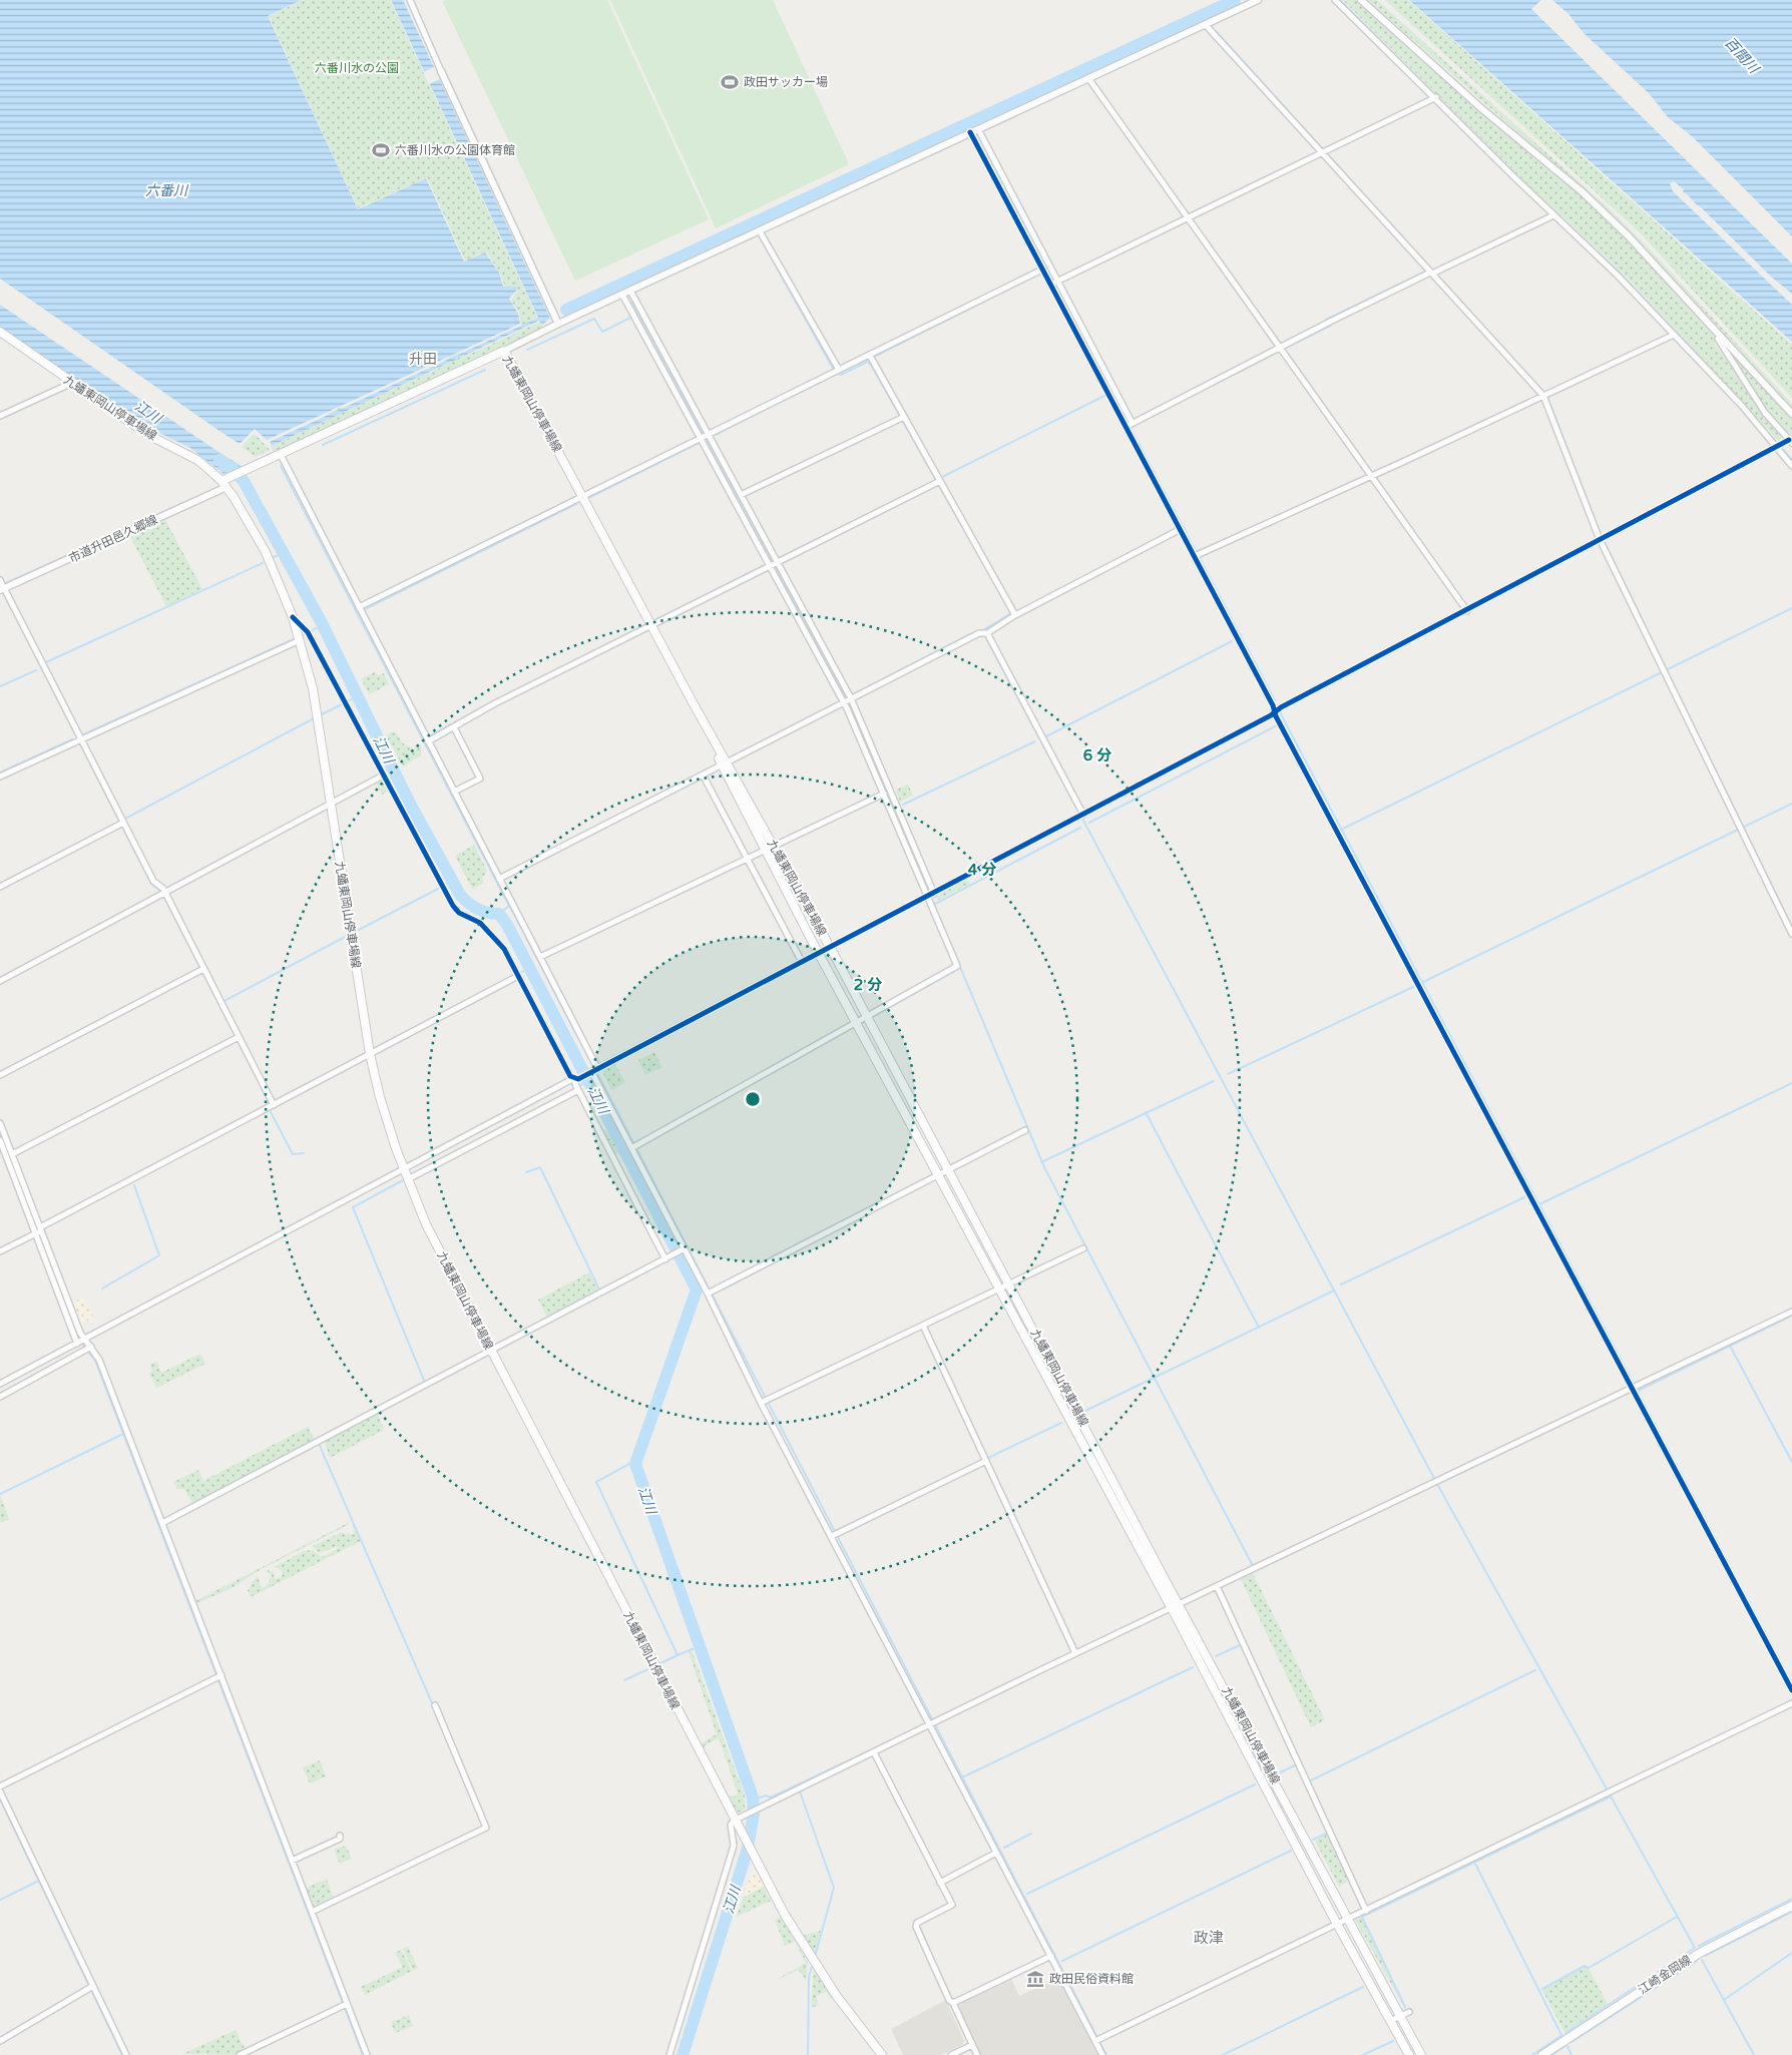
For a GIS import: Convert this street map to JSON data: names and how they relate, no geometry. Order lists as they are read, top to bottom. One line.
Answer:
{"streets":{"main road":["九蟠東岡山停車場線","江崎金岡線"],"street":["市道升田邑久郷線"]},"crossings":[["九蟠東岡山停車場線","市道升田邑久郷線"]],"districts":["升田","政津"],"water":["百間川","六番川","江川"],"parks":["六番川水の公園"],"places":{"sports":["政田サッカー場","六番川水の公園体育館"],"museum":["政田民俗資料館"]},"rings":["6 分","4 分","2 分"]}
